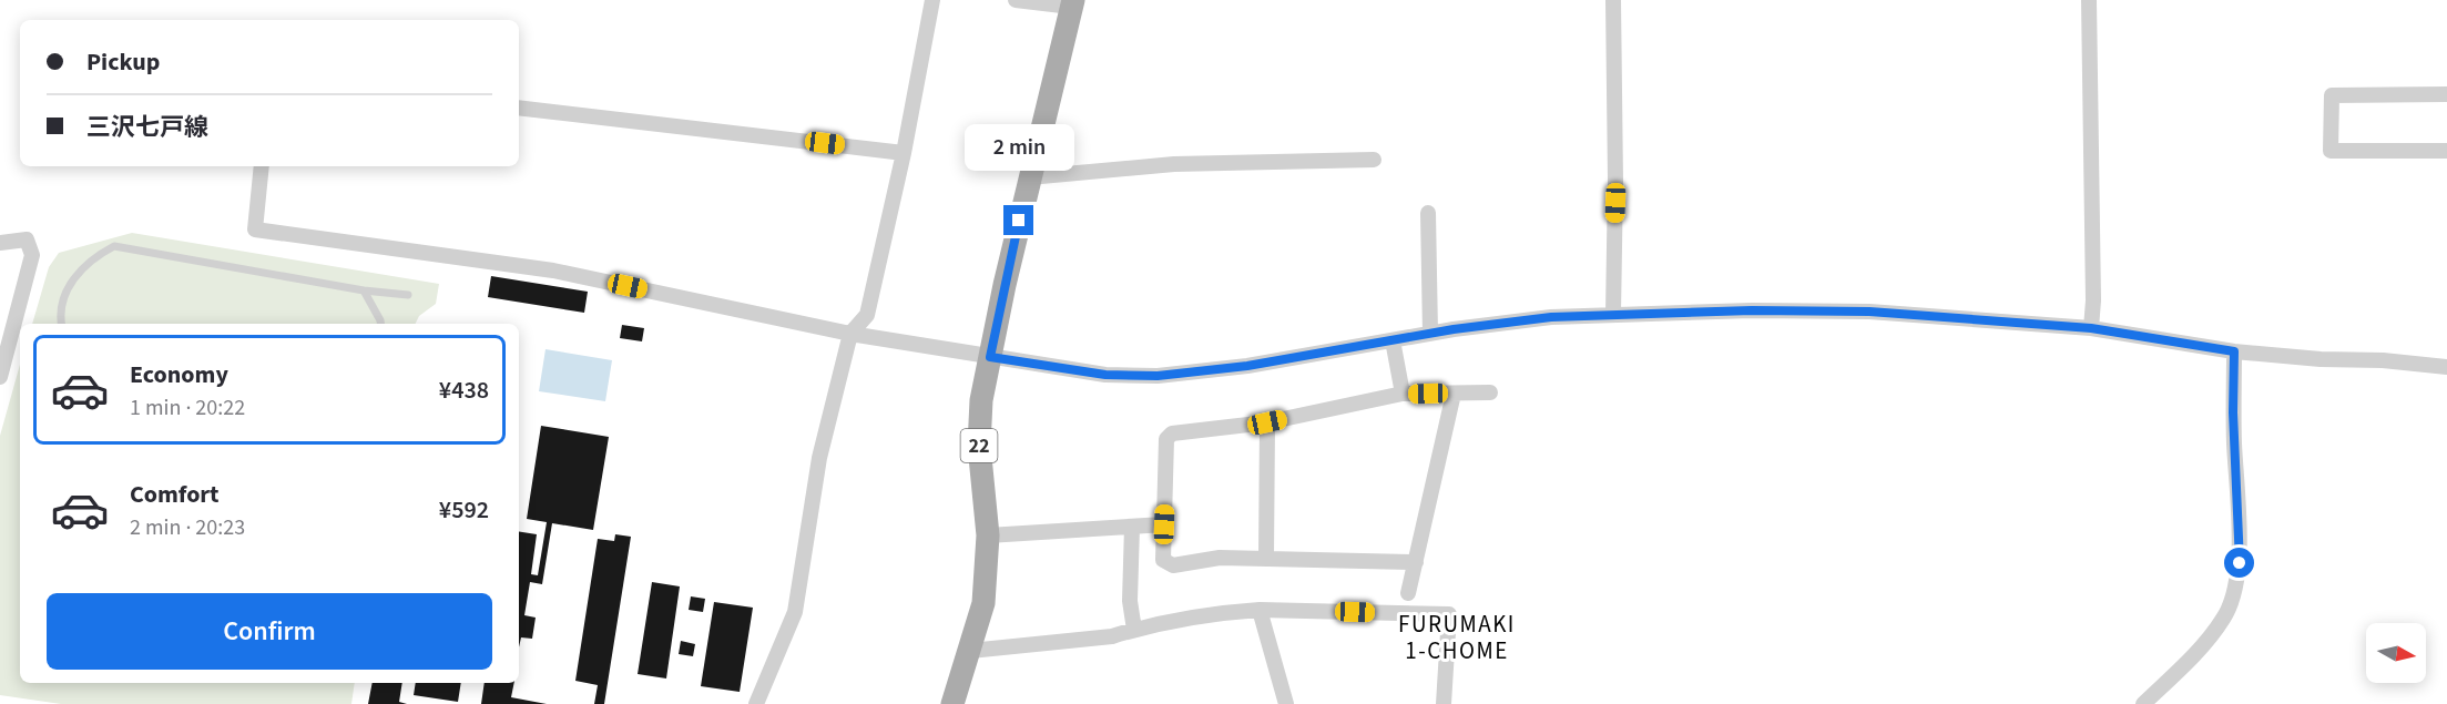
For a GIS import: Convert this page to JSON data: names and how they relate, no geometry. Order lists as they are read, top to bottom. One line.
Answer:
{"streets":{"main road":["22"]},"districts":["FURUMAKI 1-CHOME"],"north":"right","page":{"banner":["Pickup","三沢七戸線"],"bubble":"2 min","list":[{"name":"Economy","note":"1 min · 20:22","value":"¥438"},{"name":"Comfort","note":"2 min · 20:23","value":"¥592"}],"buttons":"Confirm"}}
